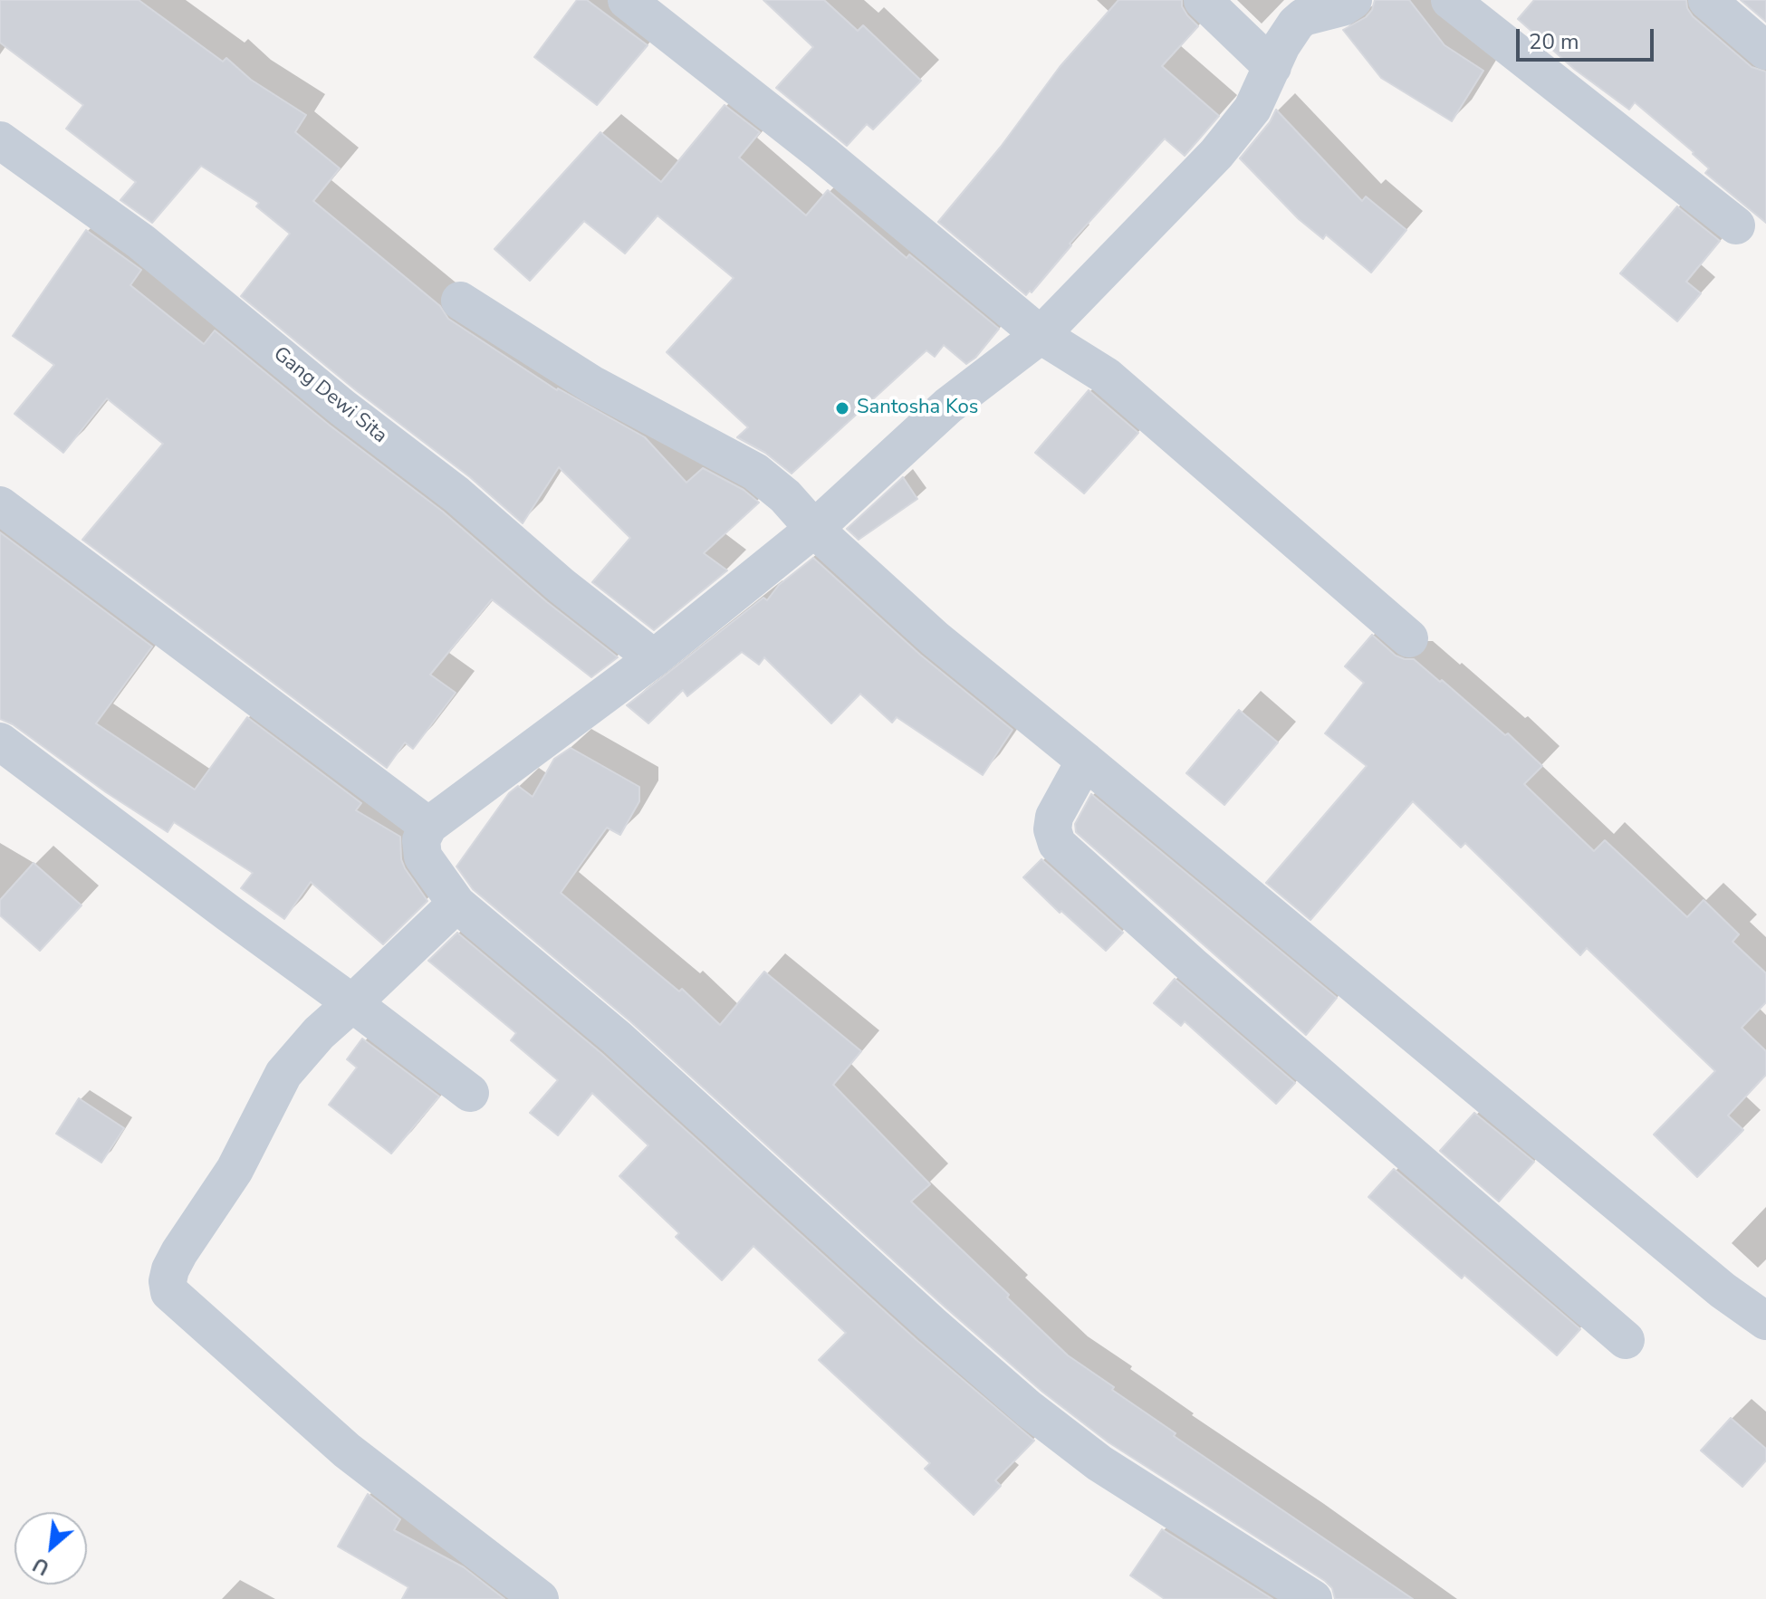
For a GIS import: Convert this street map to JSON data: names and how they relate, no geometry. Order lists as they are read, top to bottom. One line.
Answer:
{"streets":{"street":["Gang Dewi Sita"]},"places":["Santosha Kos"],"scale_bar":"20 m","north":"bottom left"}
